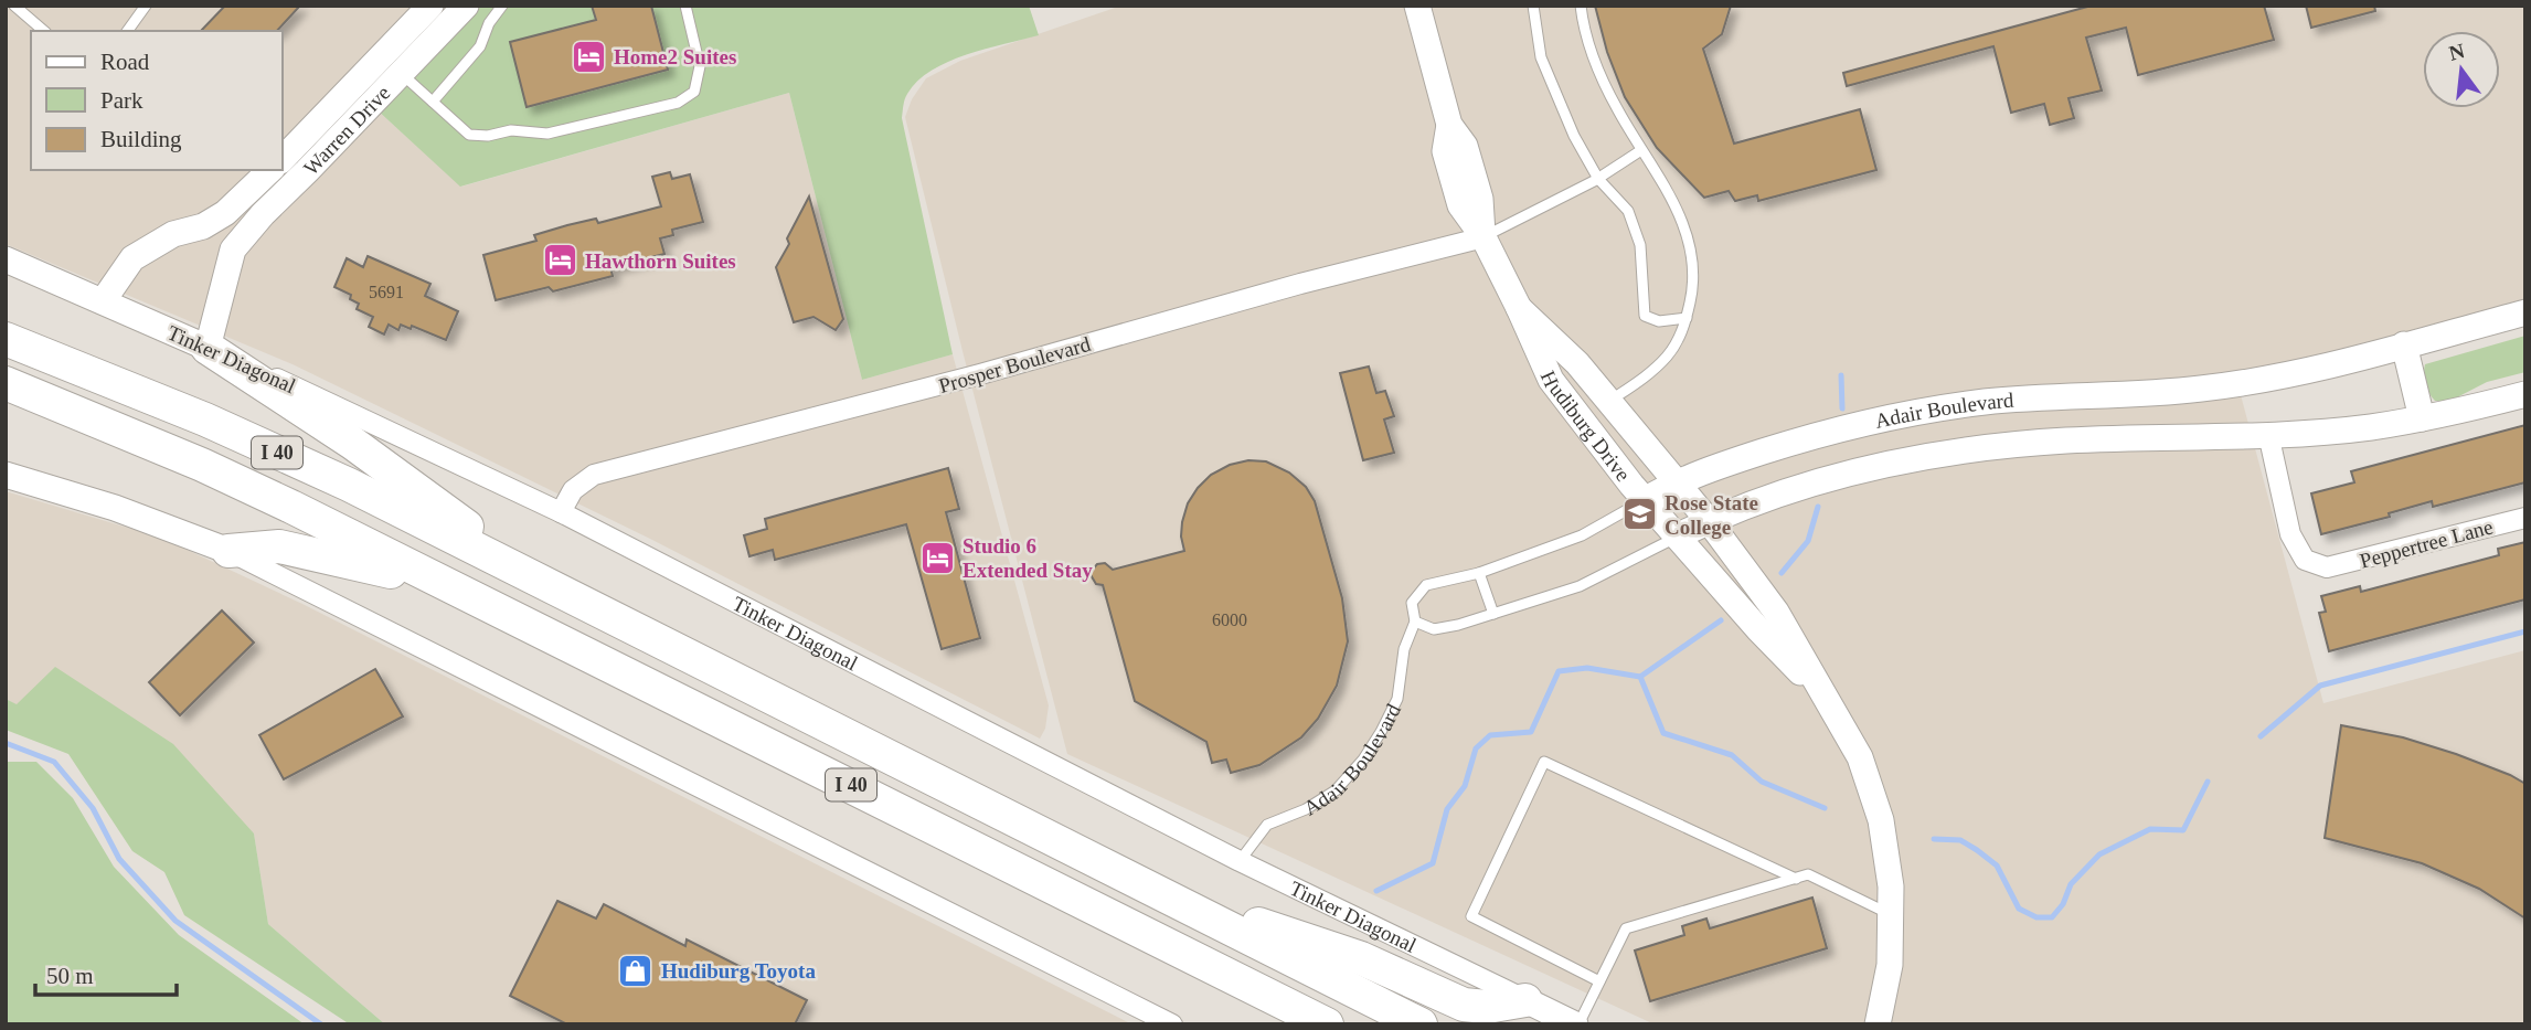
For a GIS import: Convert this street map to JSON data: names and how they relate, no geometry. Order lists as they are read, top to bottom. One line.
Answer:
{"streets":{"highway":["I 40"],"street":["Warren Drive","Tinker Diagonal","Prosper Boulevard","Adair Boulevard","Hudiburg Drive","Peppertree Lane"]},"crossings":[["Warren Drive","Tinker Diagonal"],["Tinker Diagonal","Prosper Boulevard"],["Tinker Diagonal","Adair Boulevard"],["Prosper Boulevard","Hudiburg Drive"],["Adair Boulevard","Hudiburg Drive"],["Adair Boulevard","Peppertree Lane"]],"places":{"hotel":["Home2 Suites","Hawthorn Suites","Studio 6 Extended Stay"],"school or university":["Rose State College"],"shop":["Hudiburg Toyota"]},"house_numbers":["5691","6000"],"legend":["Road","Park","Building"],"scale_bar":"50 m","north":"top"}
